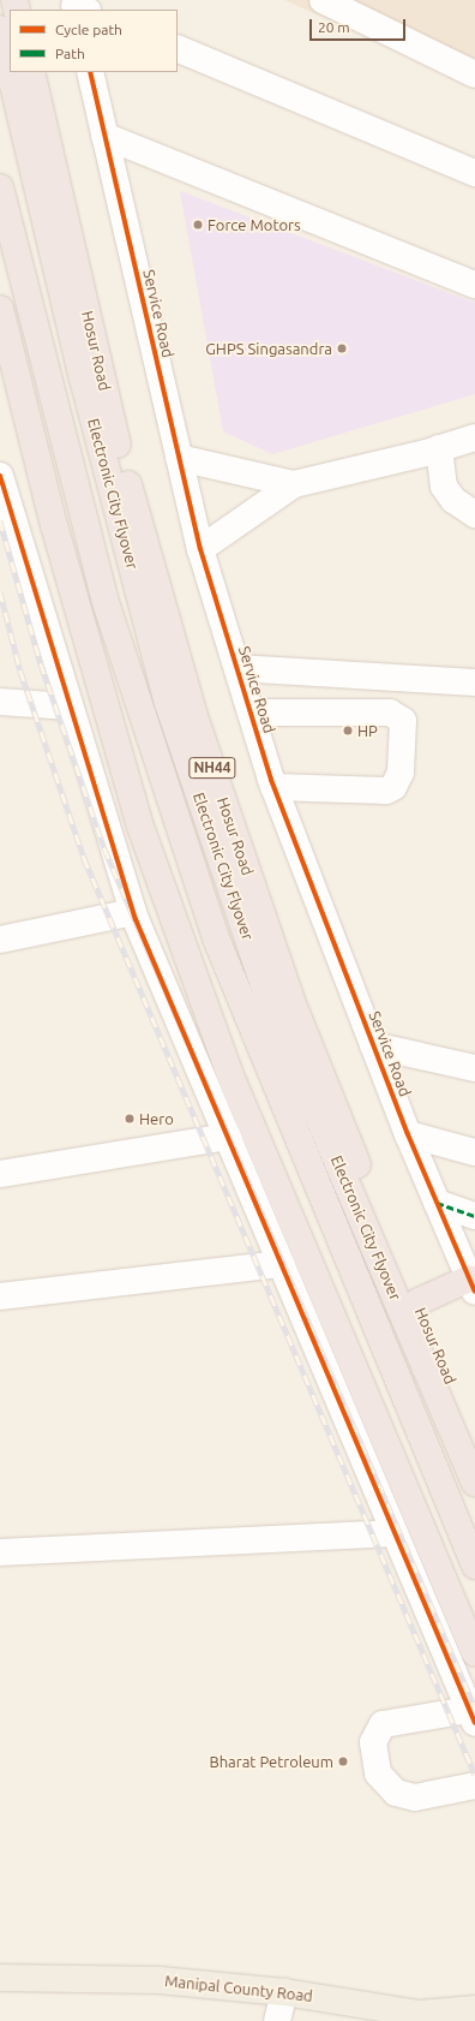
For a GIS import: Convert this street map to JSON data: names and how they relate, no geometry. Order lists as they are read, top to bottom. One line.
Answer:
{"streets":{"highway":["Hosur Road","Electronic City Flyover","NH44"],"main road":["Manipal County Road"],"street":["Service Road"]},"places":["Force Motors","GHPS Singasandra","HP","Hero","Bharat Petroleum"],"legend":["Cycle path","Path"],"scale_bar":"20 m"}
